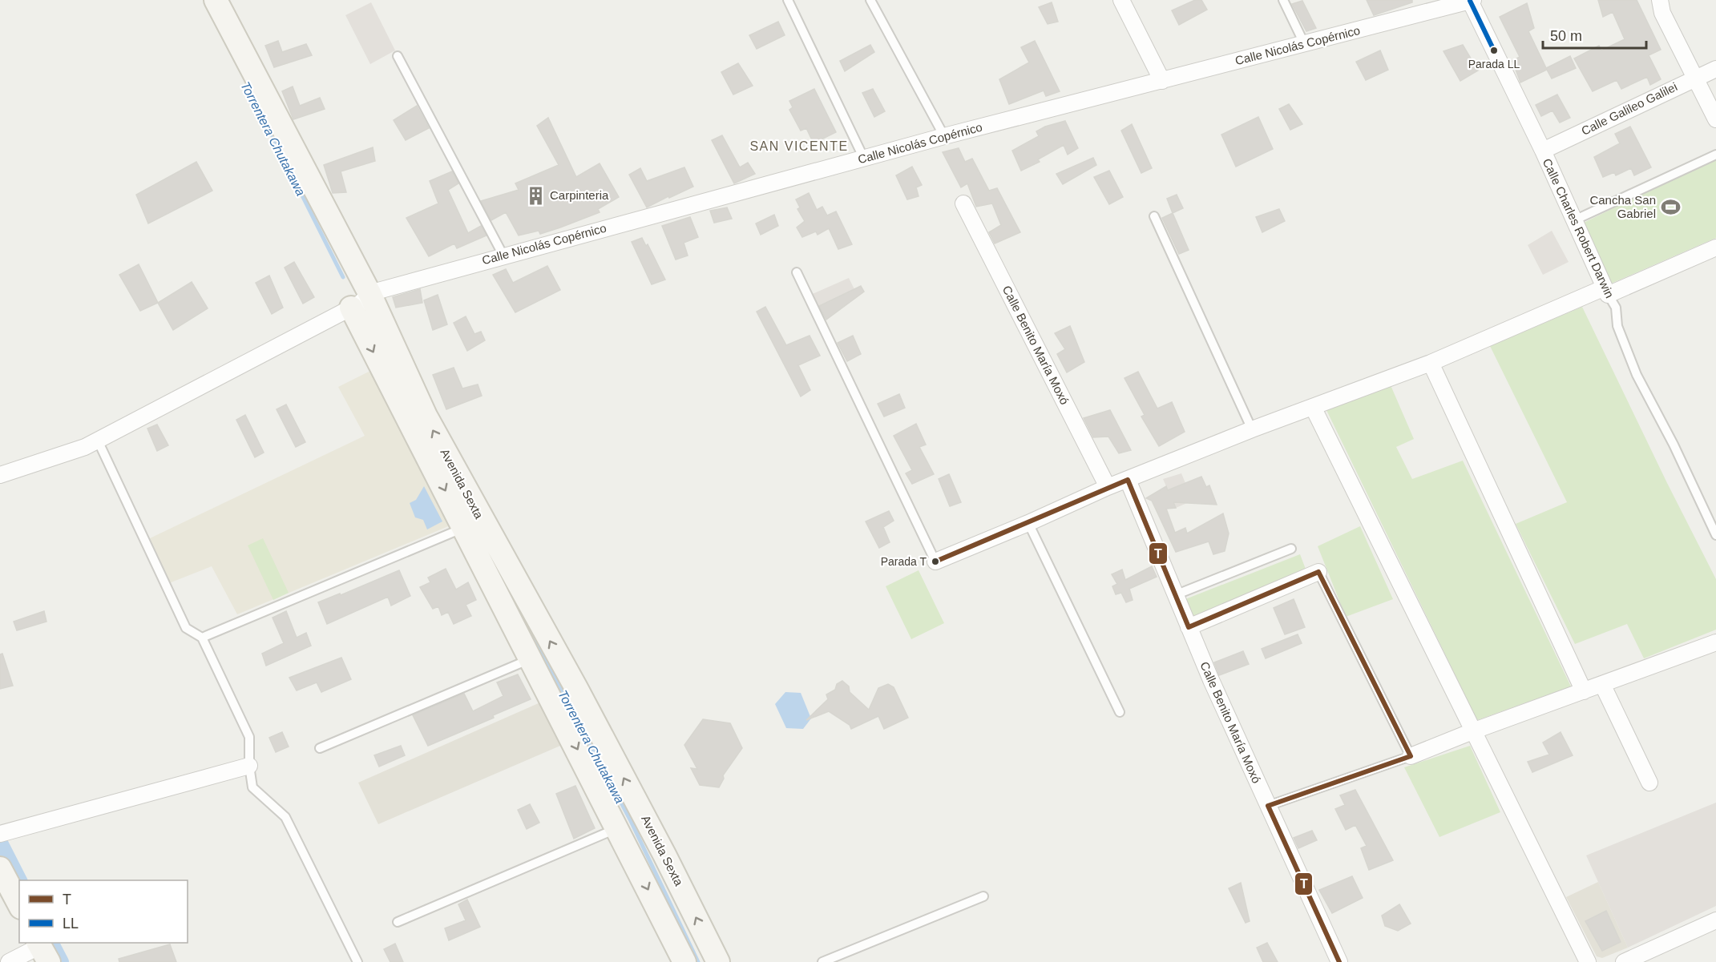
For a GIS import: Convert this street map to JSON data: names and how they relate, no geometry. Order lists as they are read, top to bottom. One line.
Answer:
{"streets":{"street":["Calle Nicolás Copérnico","Calle Galileo Galilei","Calle Charles Robert Darwin","Calle Benito María Moxó","Avenida Sexta"]},"crossings":[["Calle Nicolás Copérnico","Calle Charles Robert Darwin"],["Calle Nicolás Copérnico","Avenida Sexta"],["Calle Galileo Galilei","Calle Charles Robert Darwin"]],"districts":["SAN VICENTE"],"water":["Torrentera Chutakawa"],"places":{"other":["Parada LL","Parada T"],"building":["Carpinteria"],"sports":["Cancha San Gabriel"]},"lines":["transit line LL","transit line T"],"legend":["T","LL"],"scale_bar":"50 m"}
